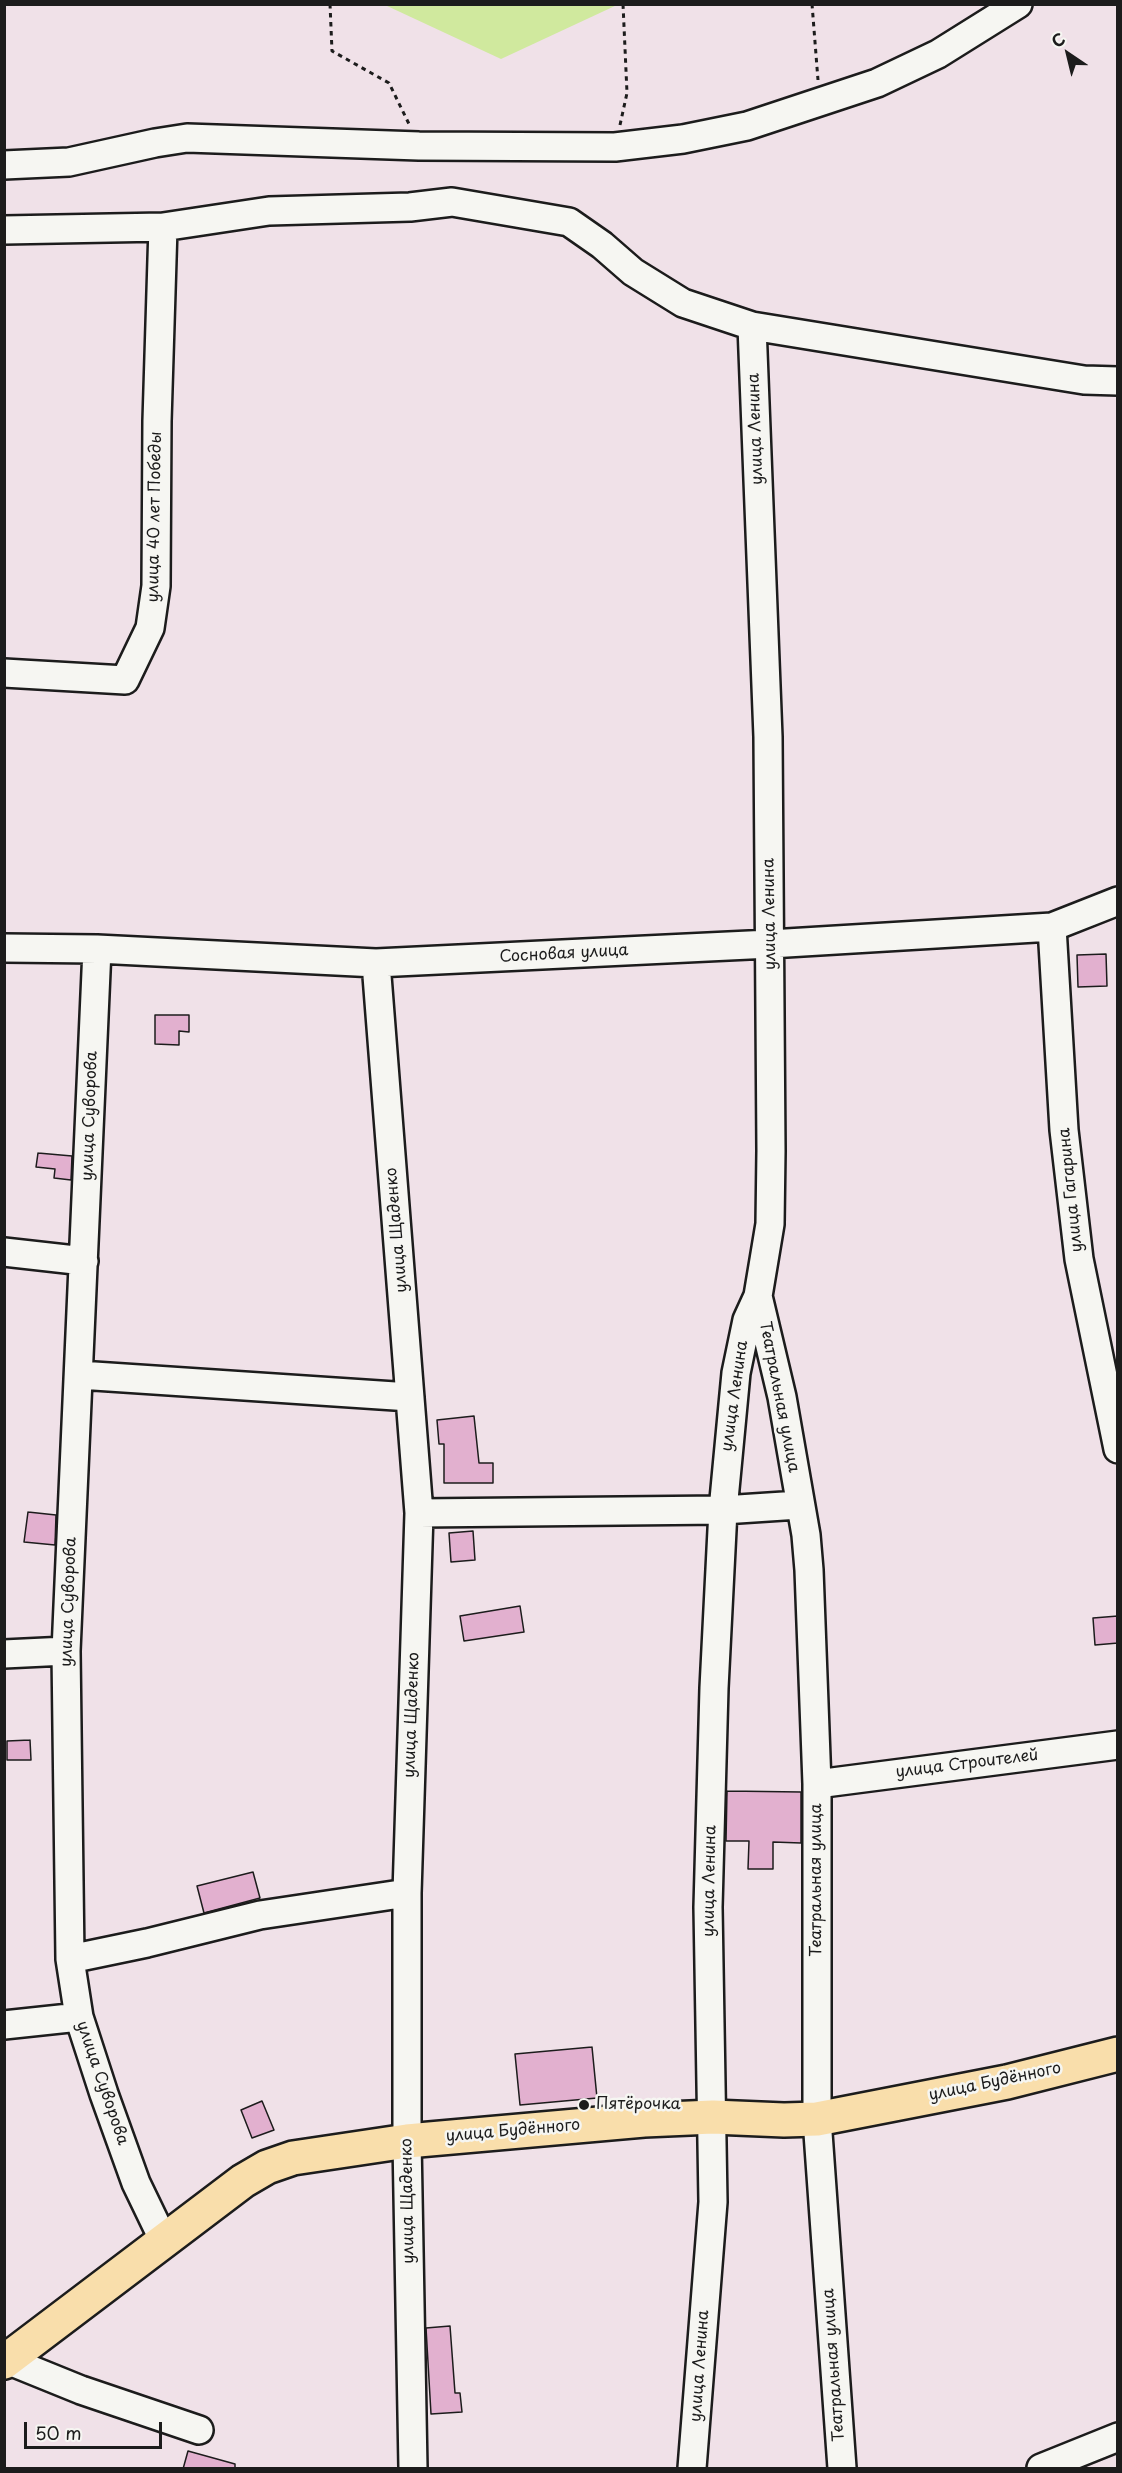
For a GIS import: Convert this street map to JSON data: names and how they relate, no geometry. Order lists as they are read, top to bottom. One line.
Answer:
{"streets":{"main road":["улица Будённого"],"street":["улица Ленина","улица 40 лет Победы","Сосновая улица","улица Суворова","улица Гагарина","улица Щаденко","Театральная улица","улица Строителей"]},"crossings":[["улица Ленина","Сосновая улица"],["улица Ленина","Театральная улица"],["улица Ленина","улица Будённого"],["Сосновая улица","улица Суворова"],["Сосновая улица","улица Гагарина"],["Сосновая улица","улица Щаденко"],["улица Суворова","улица Будённого"],["улица Щаденко","улица Будённого"],["Театральная улица","улица Строителей"],["Театральная улица","улица Будённого"]],"places":["Пятёрочка"],"scale_bar":"50 m","north":"top left"}
